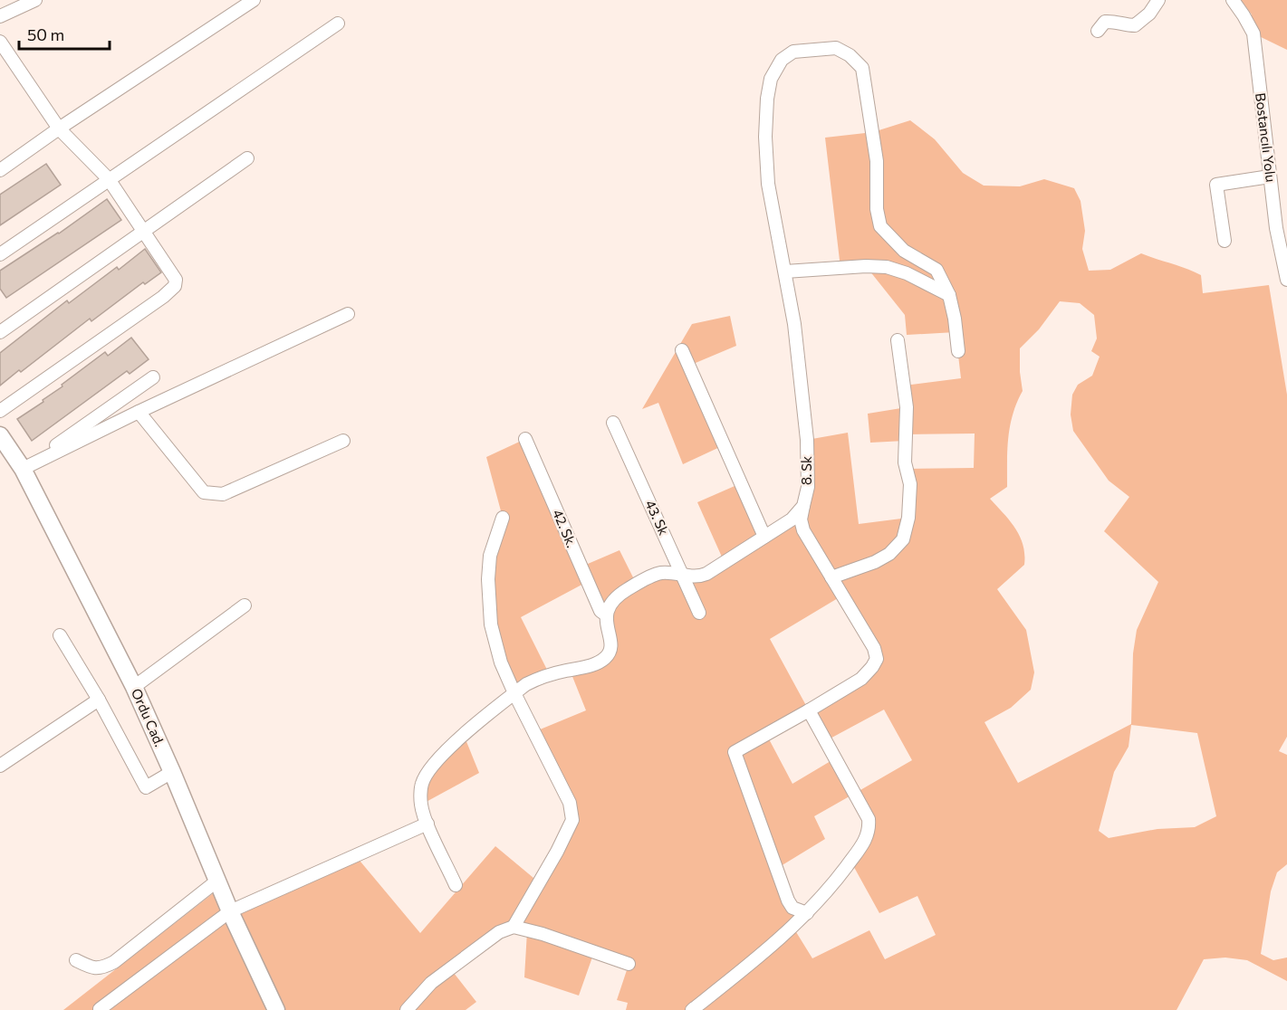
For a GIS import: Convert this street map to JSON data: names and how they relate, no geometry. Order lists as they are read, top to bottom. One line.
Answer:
{"streets":{"main road":["Ordu Cad."],"street":["Bostancılı Yolu","8. Sk","43. Sk","42. Sk."]},"scale_bar":"50 m"}
